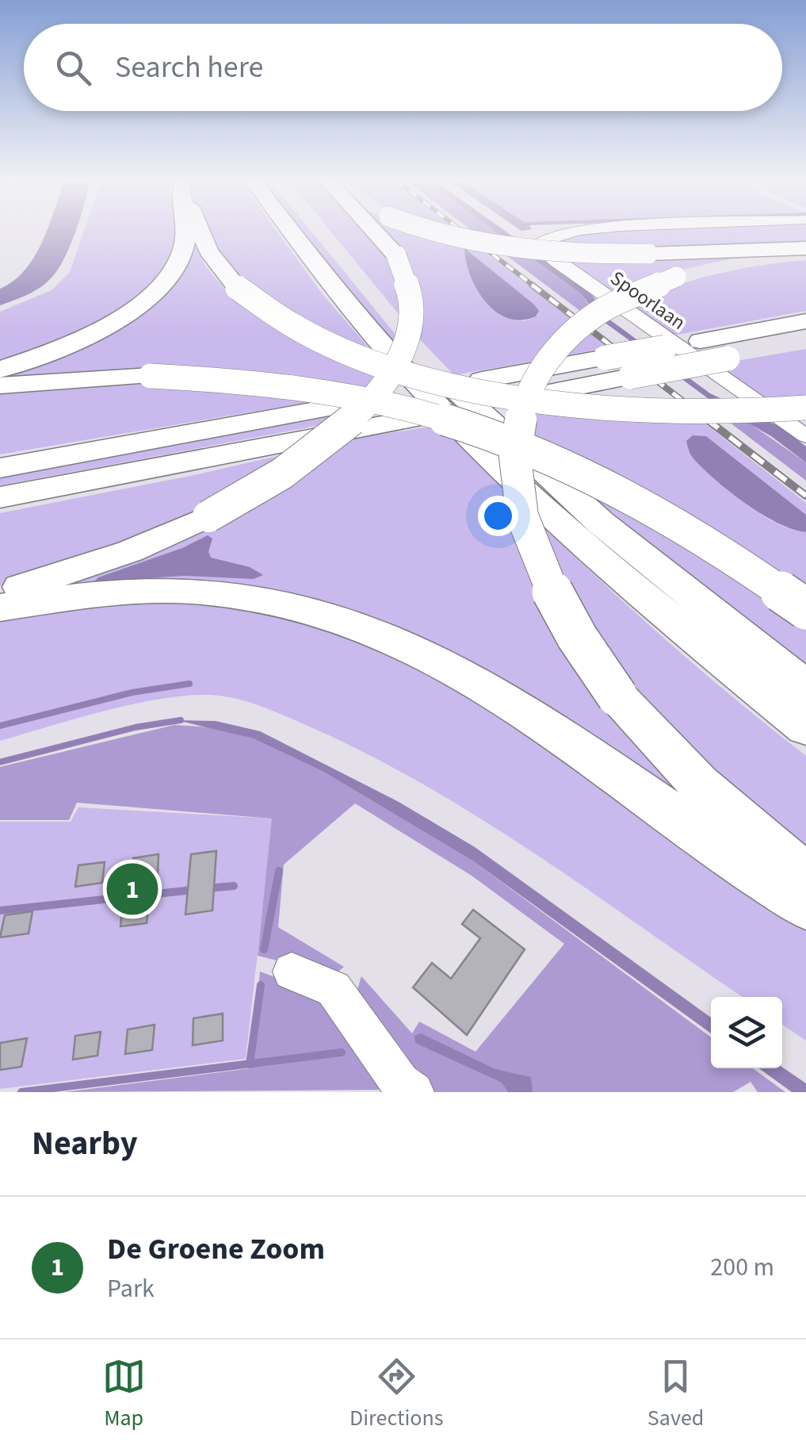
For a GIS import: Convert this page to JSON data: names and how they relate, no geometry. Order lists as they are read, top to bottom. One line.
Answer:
{"streets":{"street":["Spoorlaan"]},"page":{"search":"Search here","pins":"1","heading":"Nearby","list":[{"mark":"1","name":"De Groene Zoom","note":"Park","value":"200 m"}],"nav":["Map","Directions","Saved"]}}
